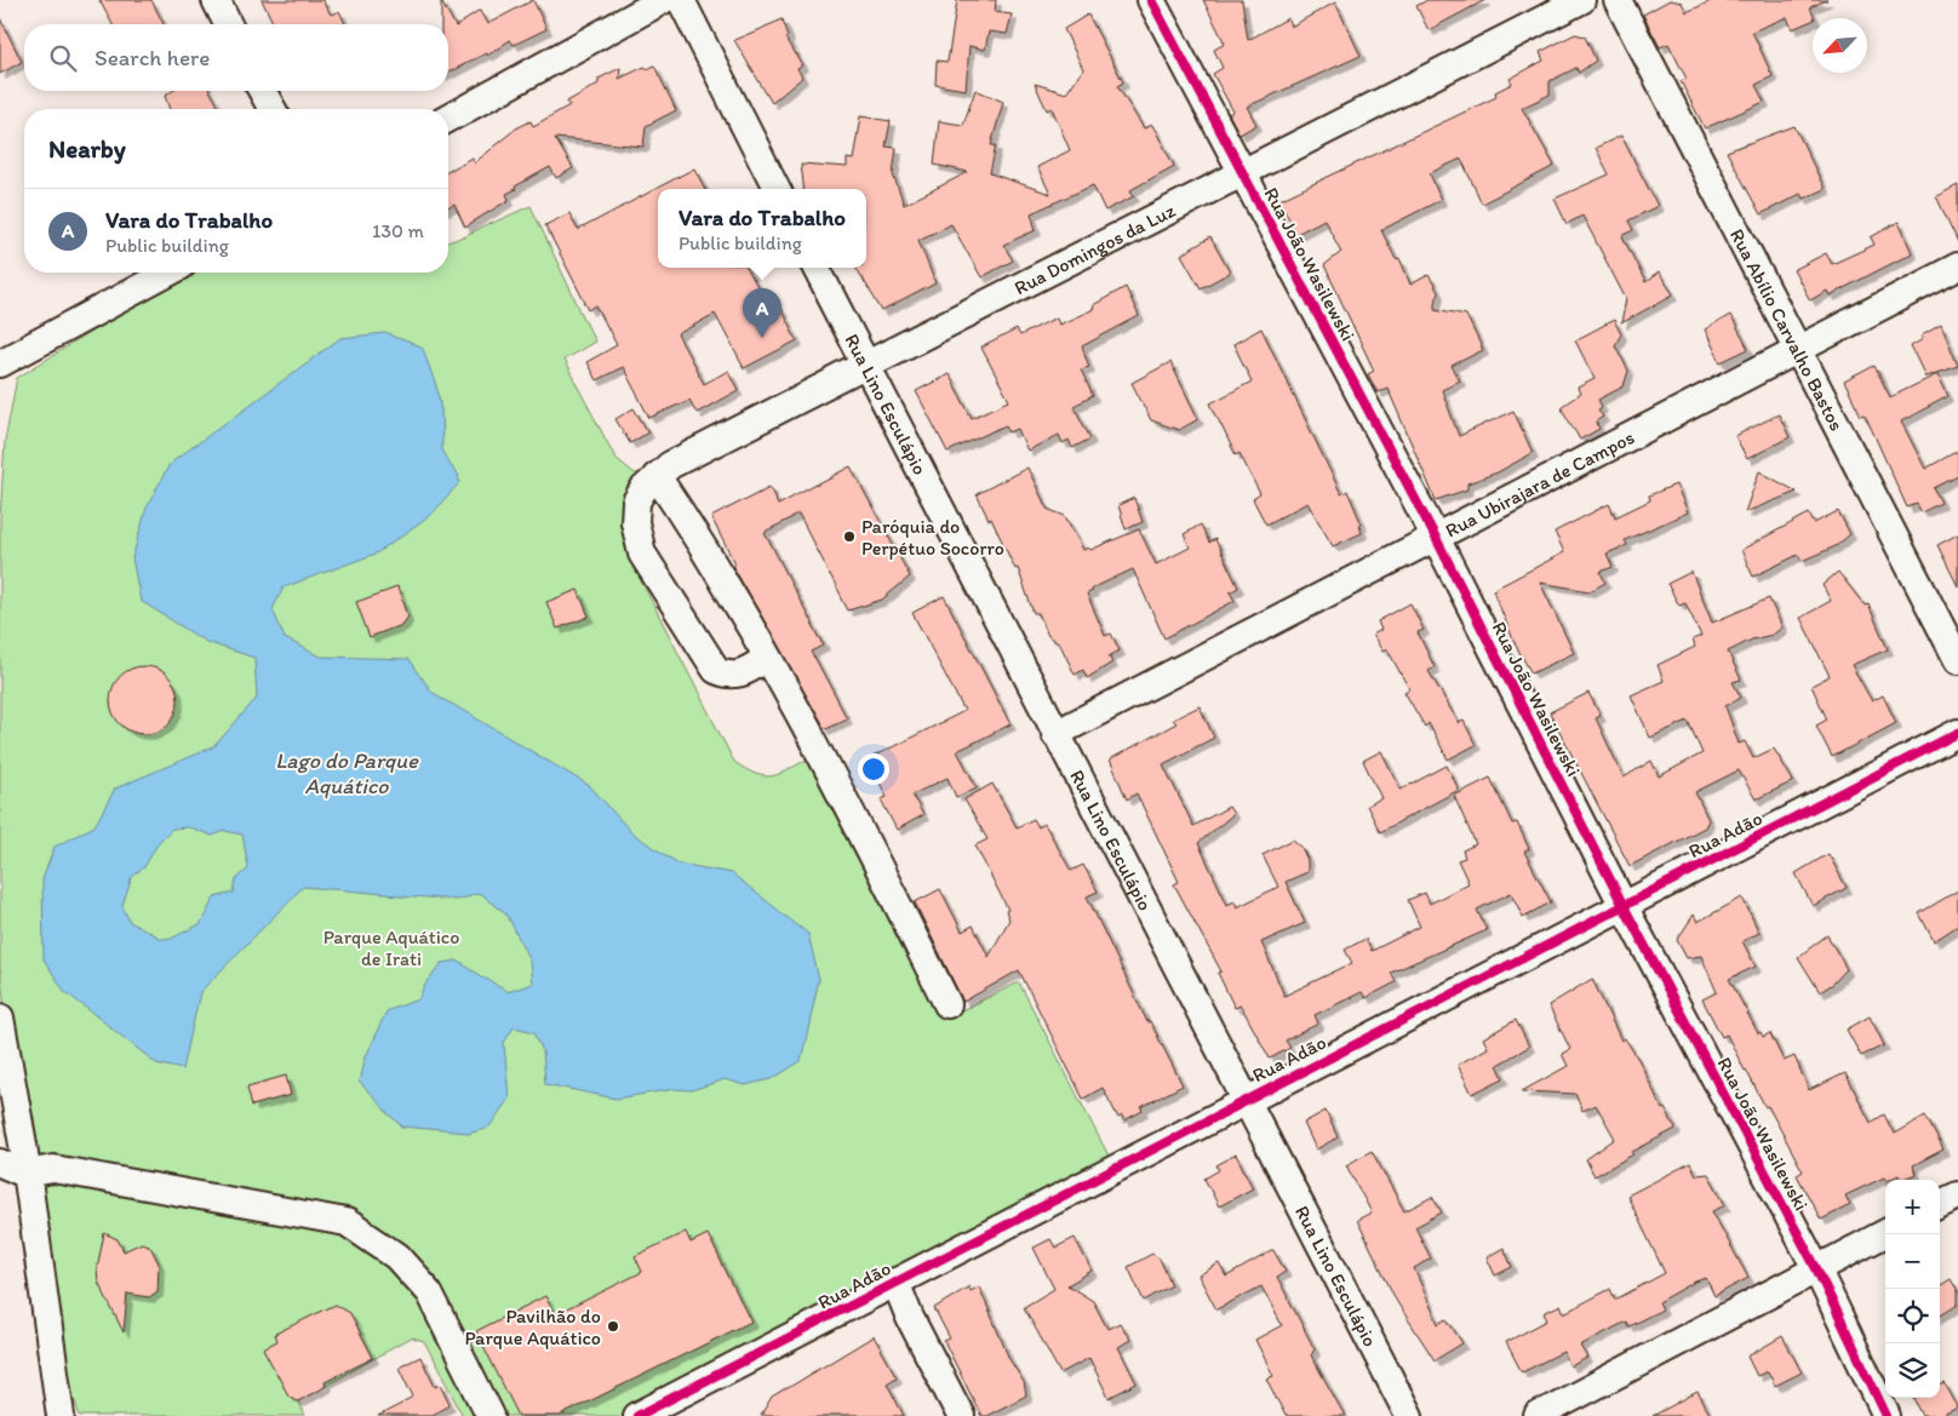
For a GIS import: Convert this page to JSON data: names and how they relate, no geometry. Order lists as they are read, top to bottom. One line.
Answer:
{"streets":{"street":["Rua Domingos da Luz","Rua João Wasilewski","Rua Abílio Carvalho Bastos","Rua Lino Esculápio","Rua Ubirajara de Campos","Rua Adão"]},"crossings":[["Rua Domingos da Luz","Rua João Wasilewski"],["Rua Domingos da Luz","Rua Lino Esculápio"],["Rua João Wasilewski","Rua Ubirajara de Campos"],["Rua João Wasilewski","Rua Adão"],["Rua Abílio Carvalho Bastos","Rua Ubirajara de Campos"],["Rua Lino Esculápio","Rua Ubirajara de Campos"],["Rua Lino Esculápio","Rua Adão"]],"water":["Lago do Parque Aquático"],"parks":["Parque Aquático de Irati"],"places":["Paróquia do Perpétuo Socorro","Pavilhão do Parque Aquático"],"north":"bottom left","page":{"search":"Search here","heading":"Nearby","list":[{"mark":"A","name":"Vara do Trabalho","note":"Public building","value":"130 m"}],"popup":["Vara do Trabalho","Public building"],"pins":"A","map_buttons":["+","−"]}}
